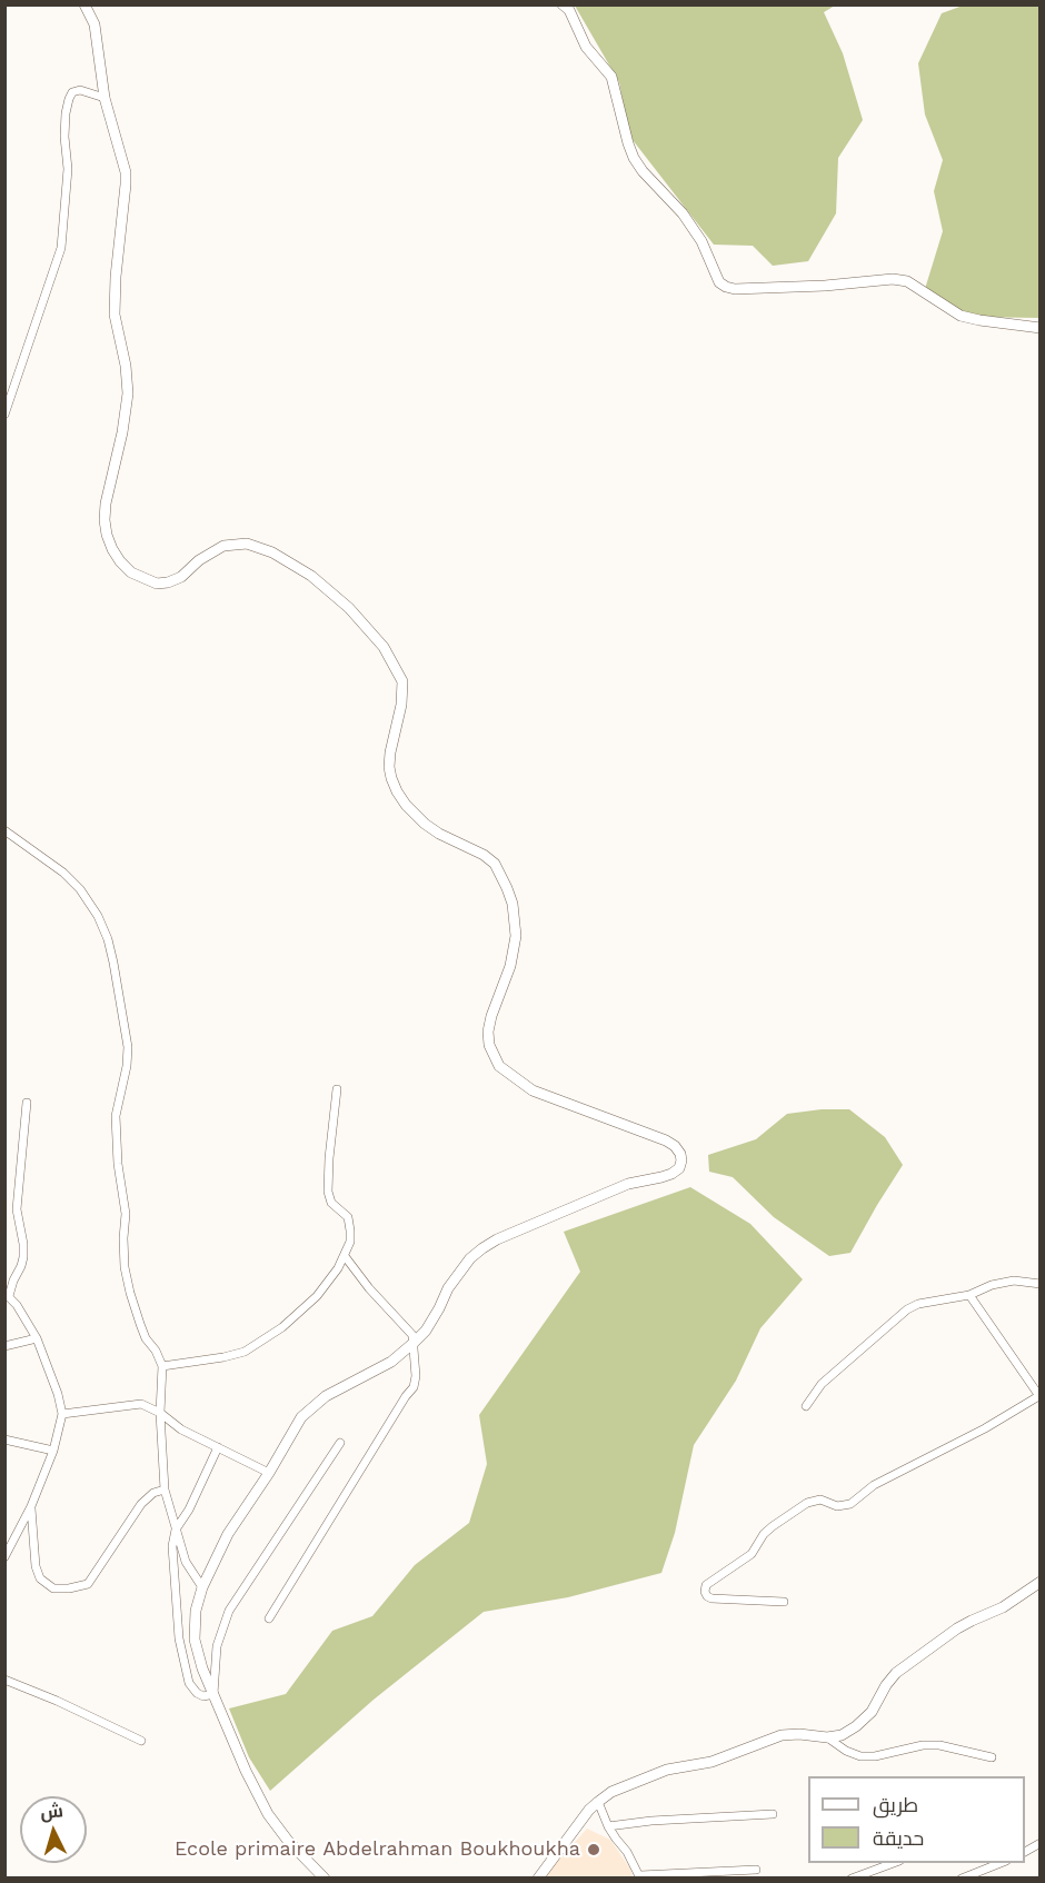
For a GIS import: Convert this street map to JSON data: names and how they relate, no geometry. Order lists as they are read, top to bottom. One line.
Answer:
{"places":["Ecole primaire Abdelrahman Boukhoukha"],"legend":["طريق","حديقة"],"north":"top"}
